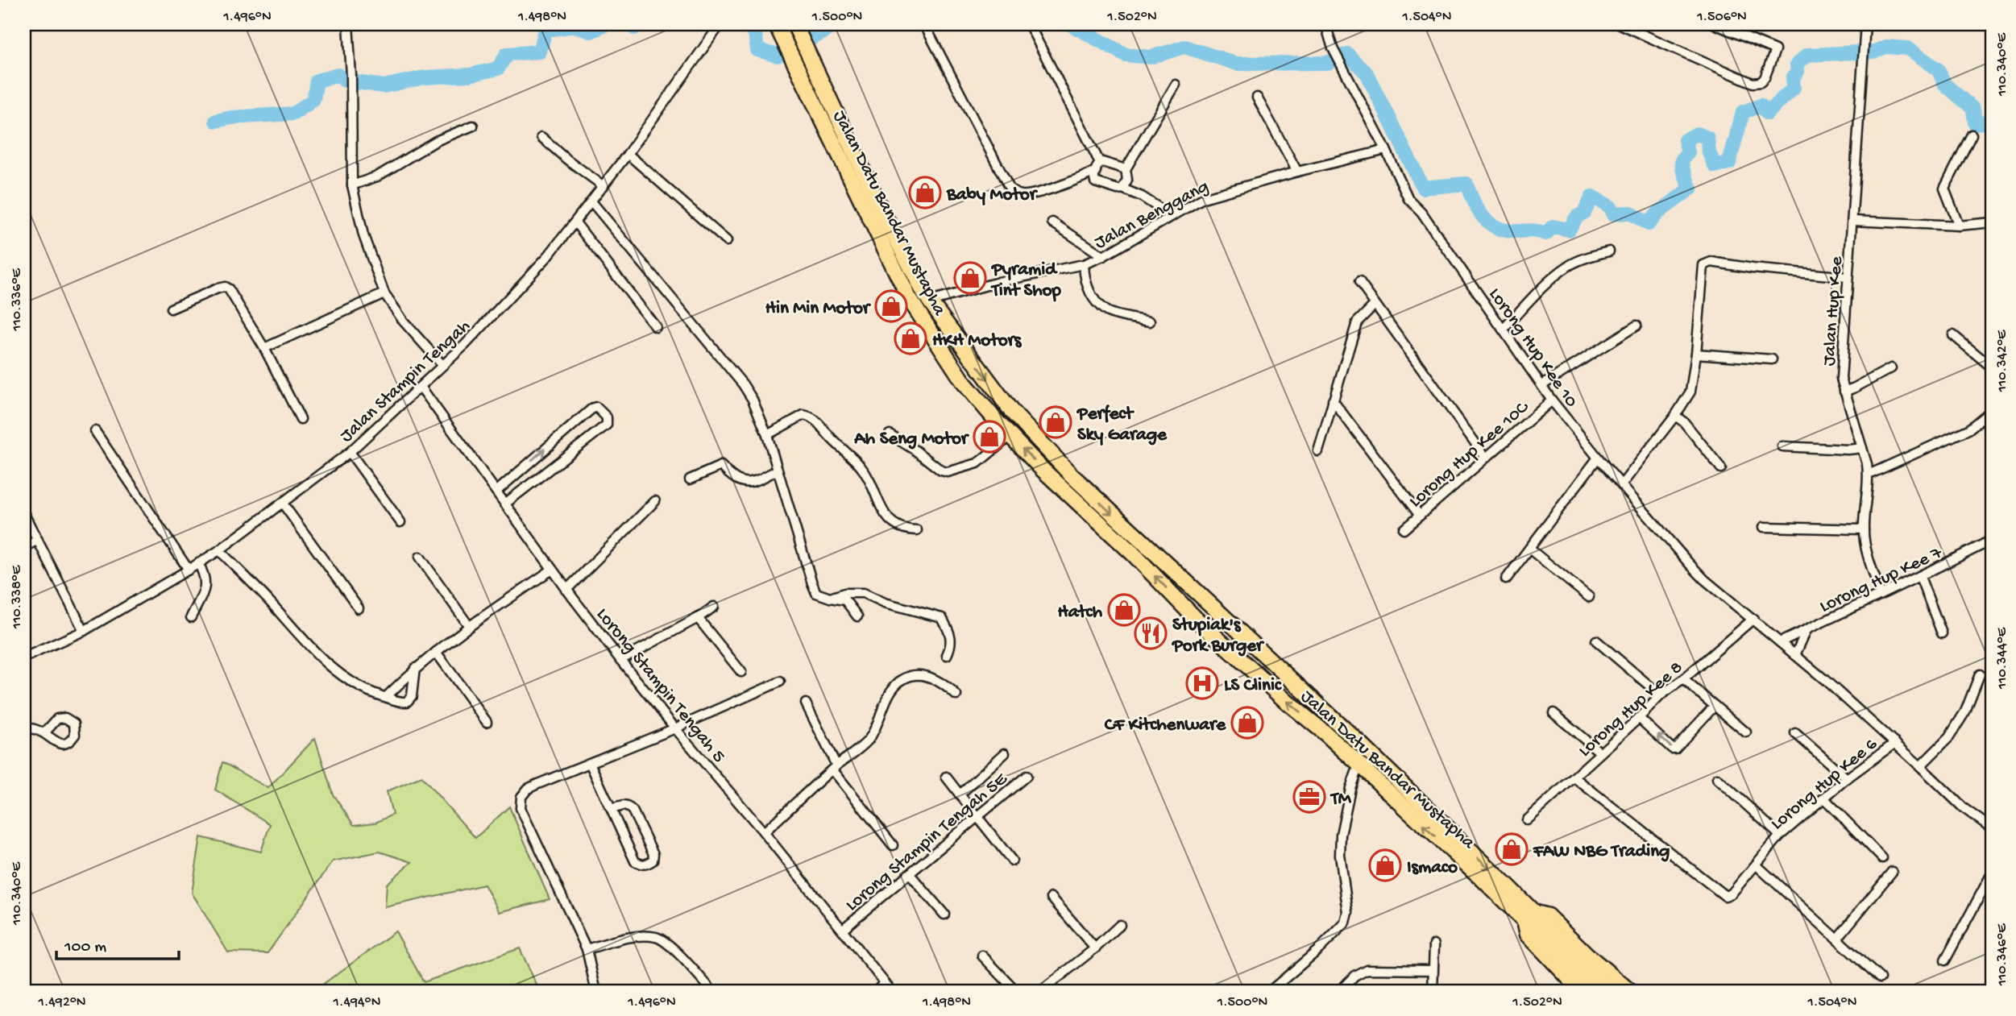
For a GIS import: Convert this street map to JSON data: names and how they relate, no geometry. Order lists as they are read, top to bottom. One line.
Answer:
{"streets":{"highway":["Jalan Datu Bandar Mustapha"],"street":["Jalan Benggang","Jalan Hup Kee","Lorong Hup Kee 10","Jalan Stampin Tengah","Lorong Hup Kee 10C","Lorong Hup Kee 7","Lorong Stampin Tengah 5","Lorong Hup Kee 8","Lorong Hup Kee 6","Lorong Stampin Tengah 5E"]},"crossings":[["Jalan Datu Bandar Mustapha","Jalan Benggang"],["Jalan Benggang","Lorong Hup Kee 10"],["Jalan Hup Kee","Lorong Hup Kee 7"],["Lorong Hup Kee 10","Lorong Hup Kee 10C"],["Lorong Hup Kee 10","Lorong Hup Kee 7"],["Lorong Hup Kee 10","Lorong Hup Kee 8"],["Jalan Stampin Tengah","Lorong Stampin Tengah 5"],["Lorong Stampin Tengah 5","Lorong Stampin Tengah 5E"],["Lorong Hup Kee 8","Lorong Hup Kee 6"]],"places":{"shop":["Baby Motor","Pyramid Tint Shop","Hin Min Motor","HKH Motors","Perfect Sky Garage","Ah Seng Motor","Hatch","CF Kitchenware","FAW NBG Trading","Ismaco"],"restaurant":["Stupiak's Pork Burger"],"hospital":["LS Clinic"],"office":["TM"]},"scale_bar":"100 m","coordinates":["1.496°N","1.498°N","1.500°N","1.502°N","1.504°N","1.506°N","110.340°E","110.336°E","110.342°E","110.338°E","110.344°E","110.346°E","1.492°N","1.494°N"]}
